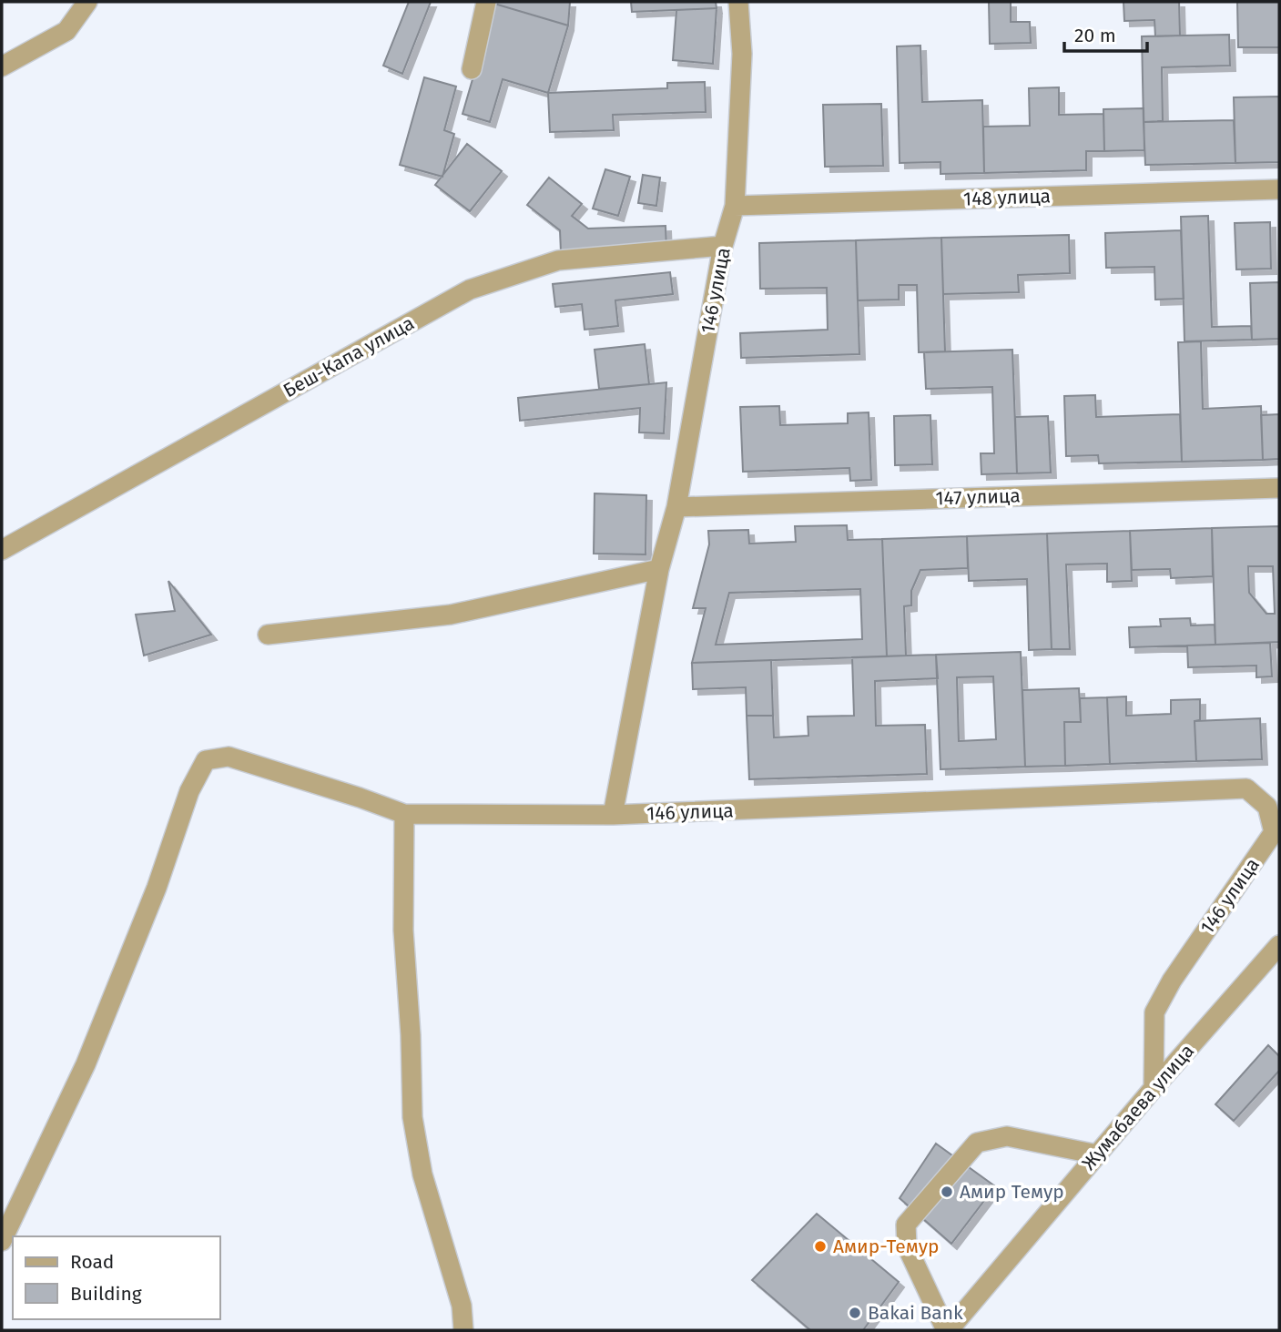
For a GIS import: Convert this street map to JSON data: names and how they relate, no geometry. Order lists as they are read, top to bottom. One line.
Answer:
{"streets":{"street":["148 улица","146 улица","Беш-Капа улица","147 улица","Жумабаева улица"]},"crossings":[["148 улица","146 улица"],["146 улица","Беш-Капа улица"],["146 улица","147 улица"],["146 улица","Жумабаева улица"]],"places":["Амир Темур","Амир-Темур","Bakai Bank"],"legend":["Road","Building"],"scale_bar":"20 m"}
